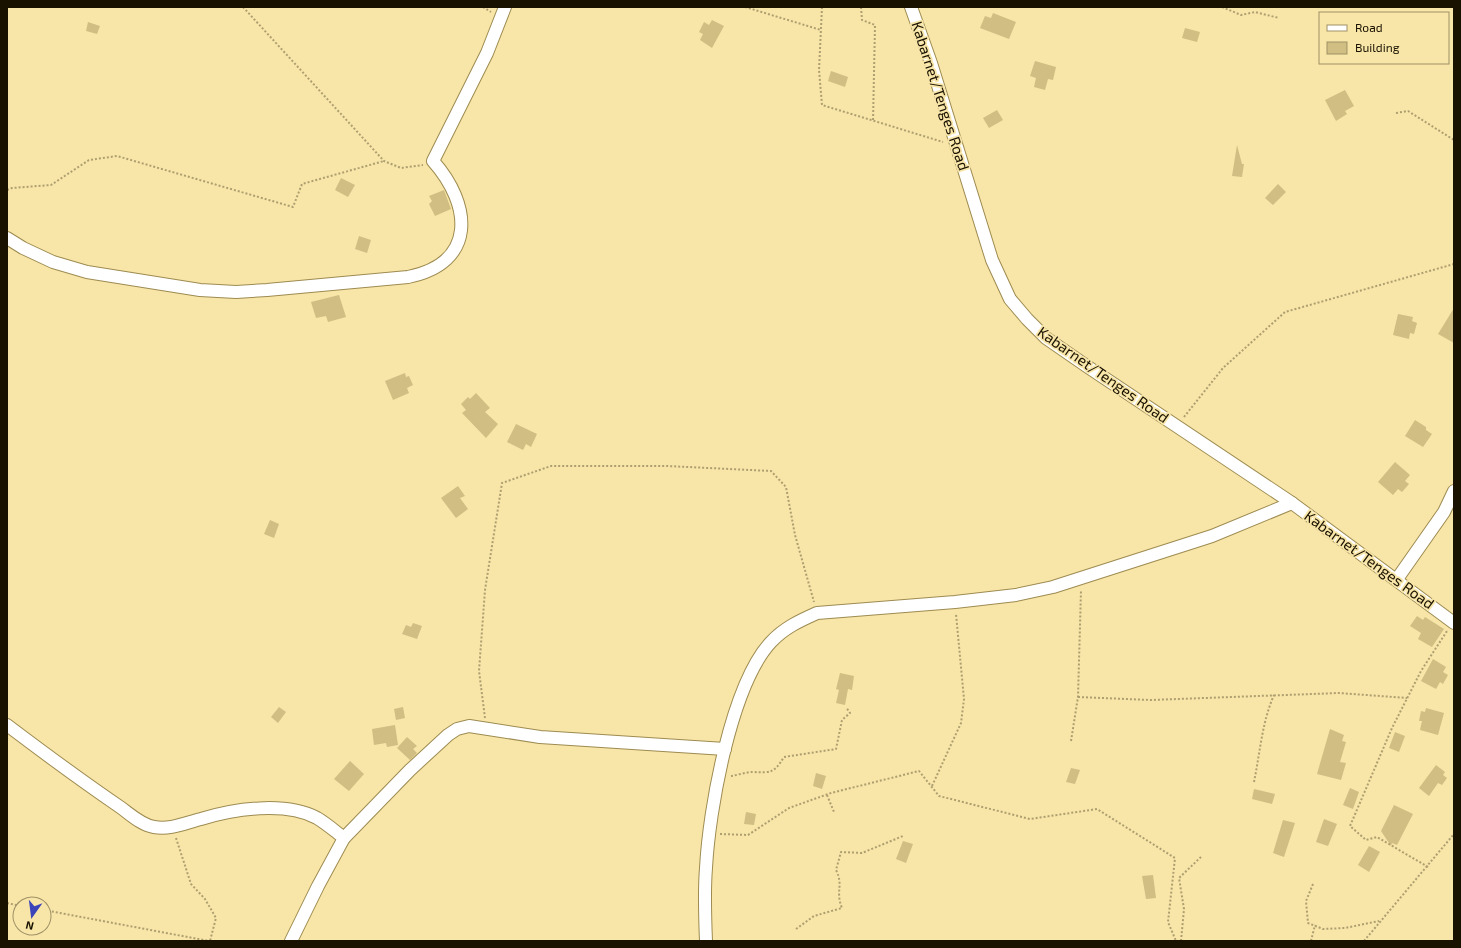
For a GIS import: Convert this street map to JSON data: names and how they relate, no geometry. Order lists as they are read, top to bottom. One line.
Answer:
{"streets":{"street":["Kabarnet/Tenges Road"]},"legend":["Road","Building"],"north":"bottom"}
